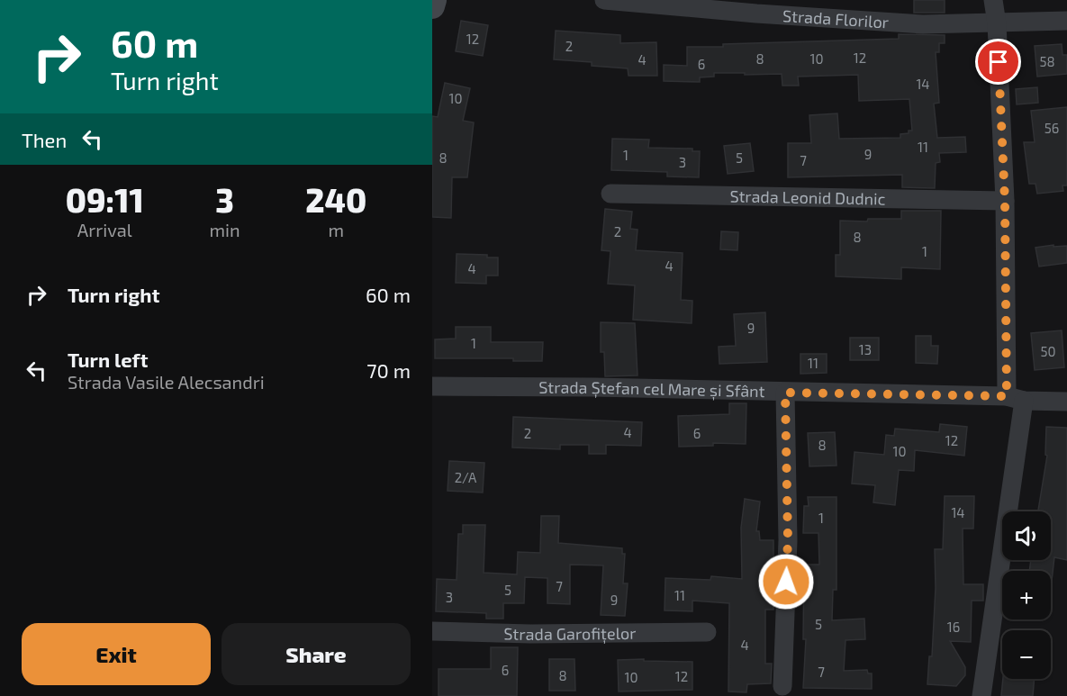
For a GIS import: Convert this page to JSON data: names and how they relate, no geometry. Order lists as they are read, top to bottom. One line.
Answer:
{"streets":{"street":["Strada Florilor","Strada Leonid Dudnic","Strada Ștefan cel Mare și Sfânt","Strada Garofițelor"]},"house_numbers":["12","2","12","8","10","4","58","6","14","10","56","11","9","1","8","5","7","3","2","8","1","4","4","9","1","13","50","11","4","2","6","12","8","10","2/A","14","1","7","5","11","3","9","5","16","4","6","7","8","12","10"],"page":{"turn":["60 m","Turn right"],"then":"Then","eta":["09:11","Arrival","3","min","240","m"],"list":[{"name":"Turn right","value":"60 m"},{"name":"Turn left","note":"Strada Vasile Alecsandri","value":"70 m"}],"map_buttons":["+","−"],"buttons":["Exit","Share"]}}
